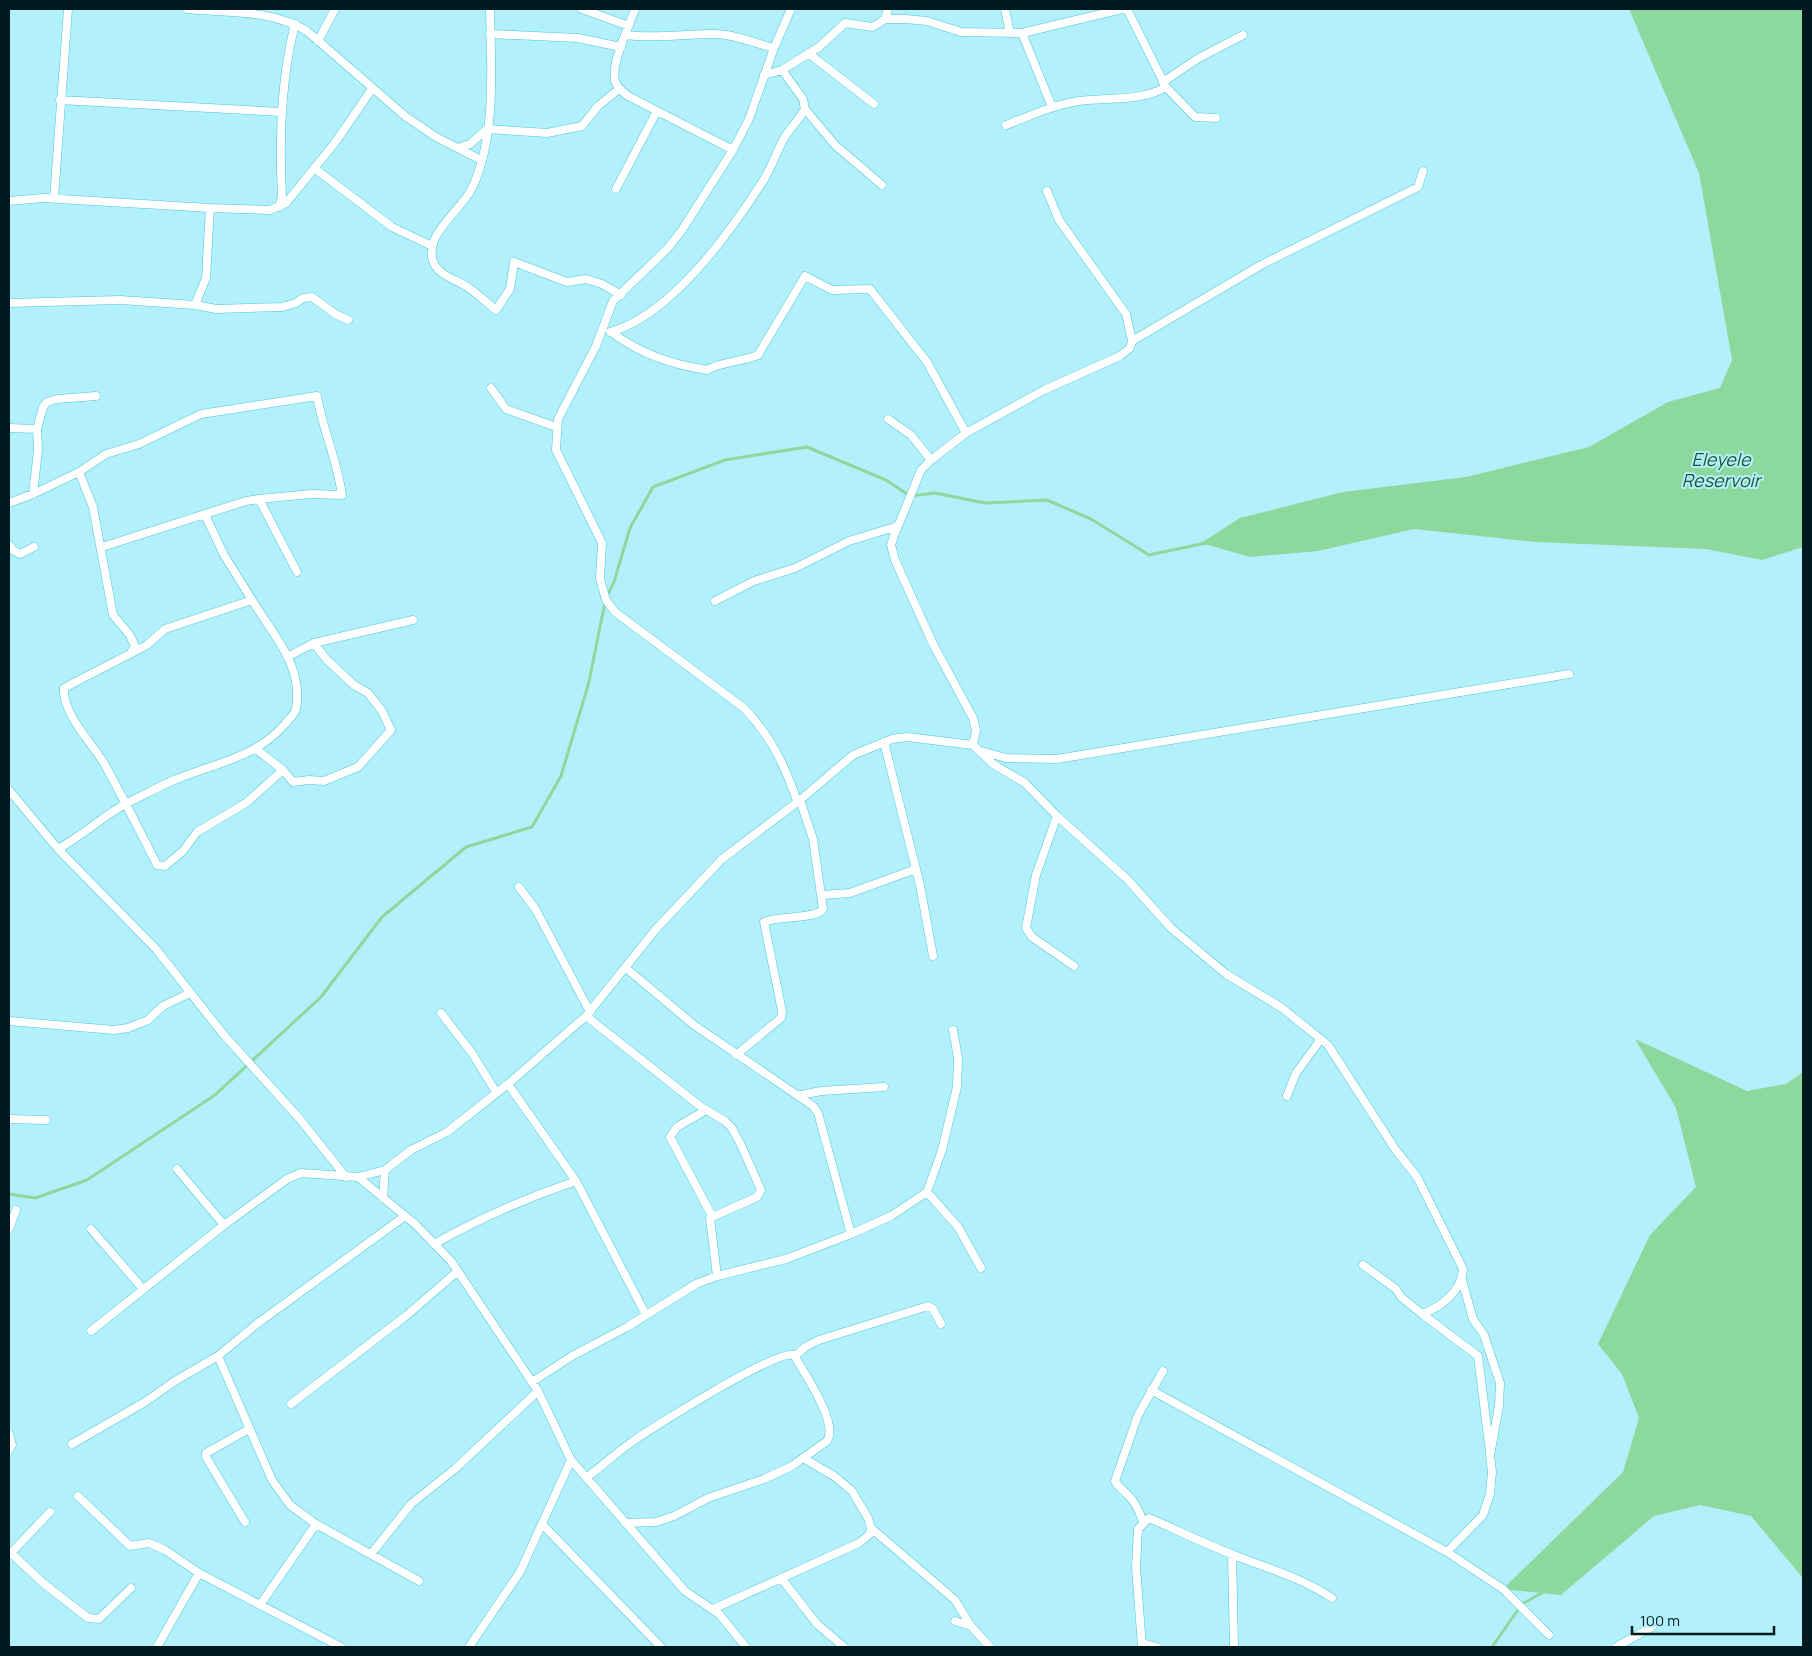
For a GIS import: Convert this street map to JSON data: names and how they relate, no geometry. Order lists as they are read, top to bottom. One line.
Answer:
{"water":["Eleyele Reservoir"],"scale_bar":"100 m"}
